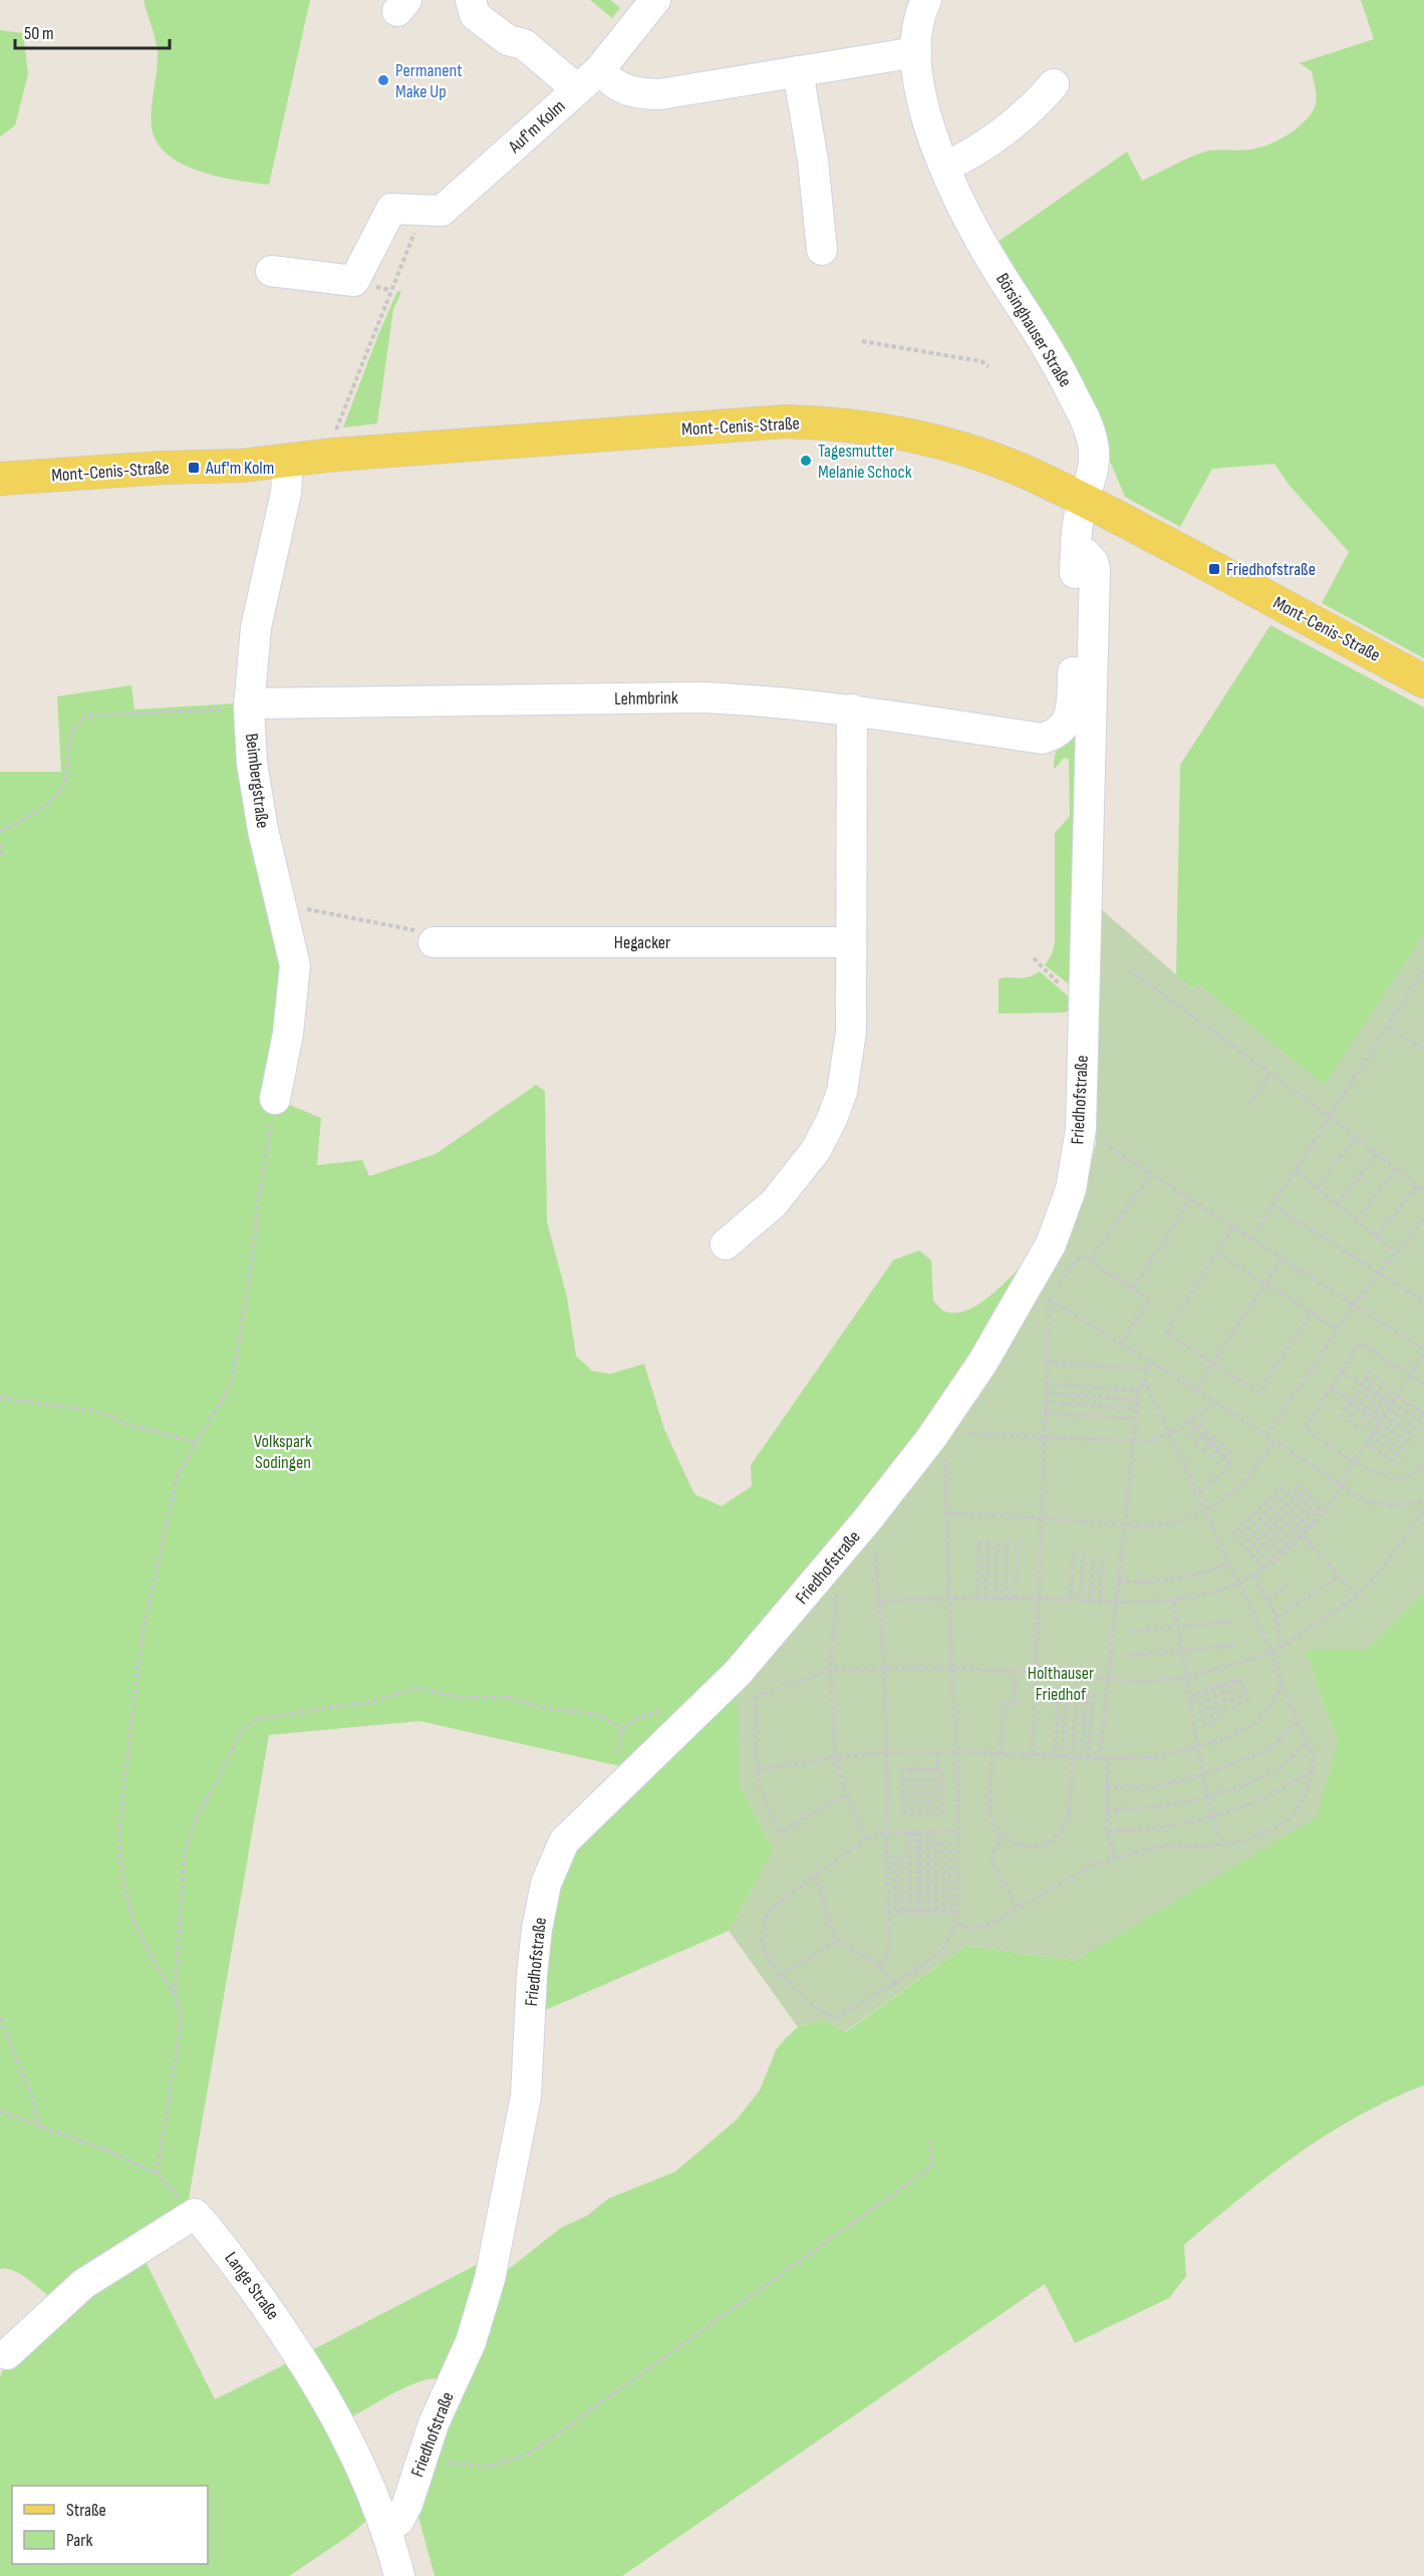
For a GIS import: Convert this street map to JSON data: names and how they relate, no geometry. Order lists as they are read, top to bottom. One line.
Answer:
{"streets":{"main road":["Mont-Cenis-Straße"],"street":["Auf'm Kolm","Börsinghauser Straße","Lehmbrink","Beimbergstraße","Hegacker","Friedhofstraße","Lange Straße"]},"crossings":[["Auf'm Kolm","Börsinghauser Straße"],["Börsinghauser Straße","Mont-Cenis-Straße"],["Mont-Cenis-Straße","Beimbergstraße"],["Lehmbrink","Beimbergstraße"],["Lehmbrink","Friedhofstraße"],["Friedhofstraße","Lange Straße"]],"parks":["Volkspark Sodingen","Holthauser Friedhof"],"places":{"other":["Permanent Make Up","Tagesmutter Melanie Schock"],"transit":["Auf'm Kolm","Friedhofstraße"]},"legend":["Straße","Park"],"scale_bar":"50 m"}
